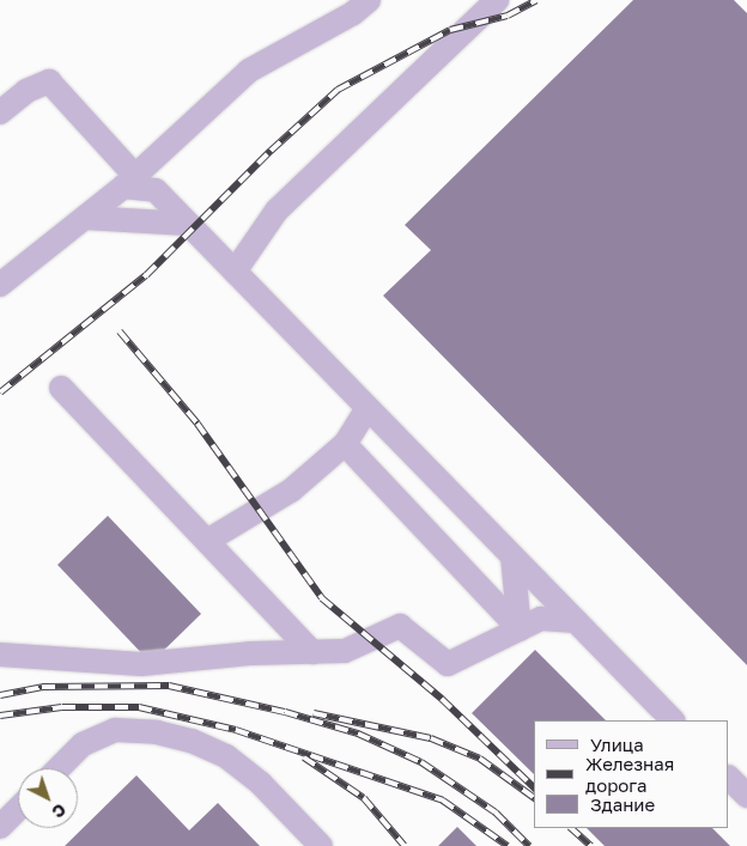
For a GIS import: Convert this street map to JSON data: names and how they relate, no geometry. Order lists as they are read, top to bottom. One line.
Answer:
{"legend":["Улица","Железная дорога","Здание"],"north":"bottom right"}
